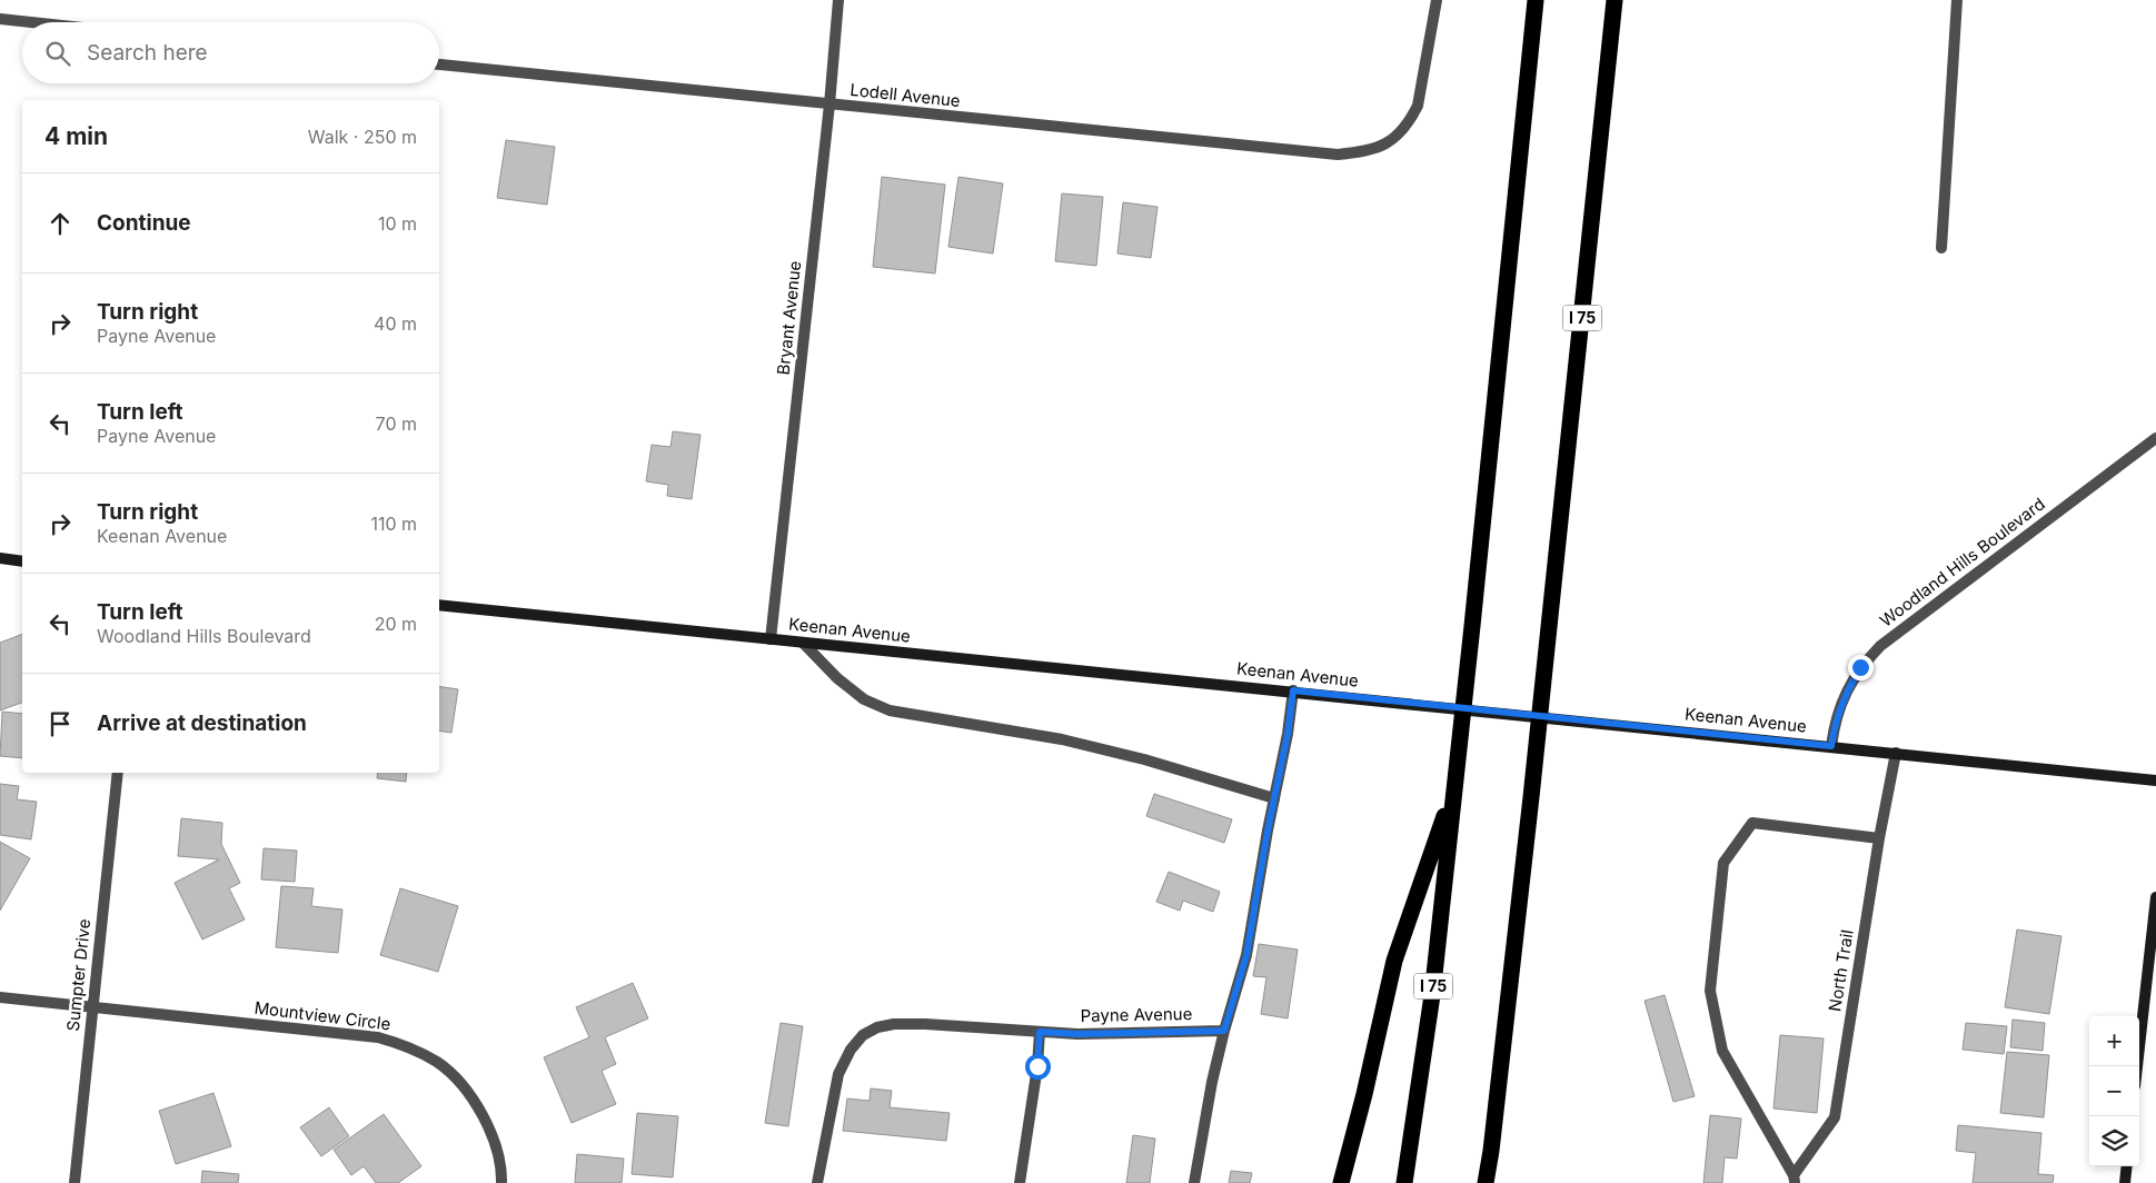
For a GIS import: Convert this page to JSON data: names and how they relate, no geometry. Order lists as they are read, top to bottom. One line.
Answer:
{"streets":{"highway":["I 75"],"street":["Lodell Avenue","Bryant Avenue","Woodland Hills Boulevard","Keenan Avenue","North Trail","Sumpter Drive","Payne Avenue","Mountview Circle"]},"crossings":[["Lodell Avenue","Bryant Avenue"],["Bryant Avenue","Keenan Avenue"],["Woodland Hills Boulevard","Keenan Avenue"],["Keenan Avenue","North Trail"],["Sumpter Drive","Mountview Circle"]],"page":{"search":"Search here","heading":["4 min","Walk · 250 m"],"list":[["Continue","10 m"],["Turn right","Payne Avenue","40 m"],["Turn left","Payne Avenue","70 m"],["Turn right","Keenan Avenue","110 m"],["Turn left","Woodland Hills Boulevard","20 m"],"Arrive at destination"],"map_buttons":["+","−"]}}
